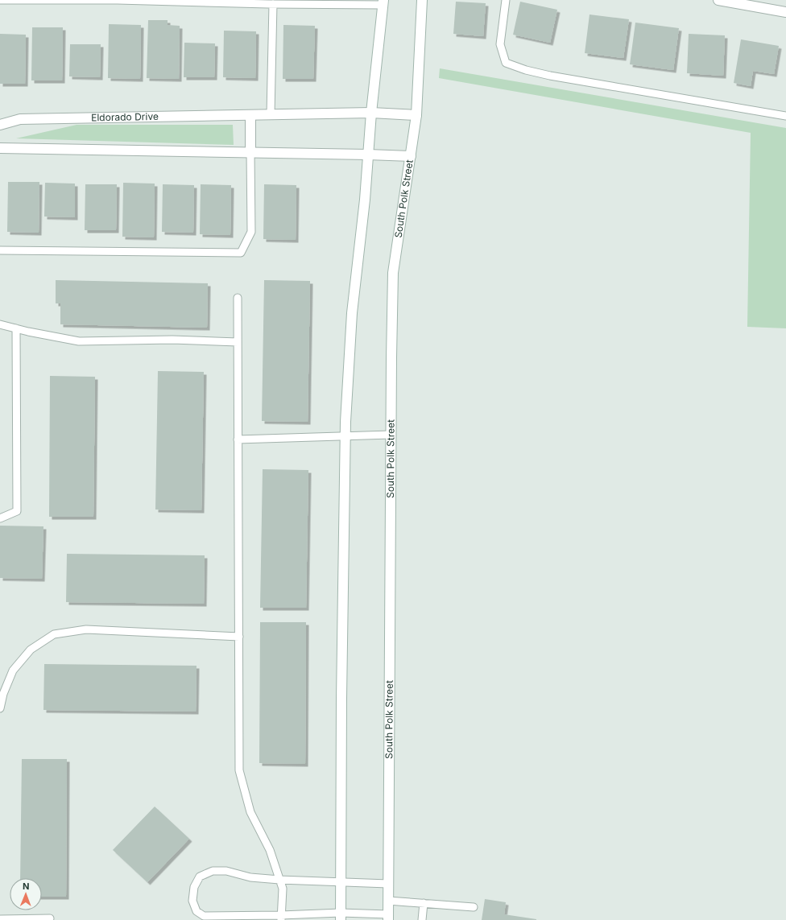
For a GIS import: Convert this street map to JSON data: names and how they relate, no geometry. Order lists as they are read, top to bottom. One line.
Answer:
{"streets":{"main road":["Eldorado Drive","South Polk Street"]},"crossings":[["Eldorado Drive","South Polk Street"]],"north":"top"}
